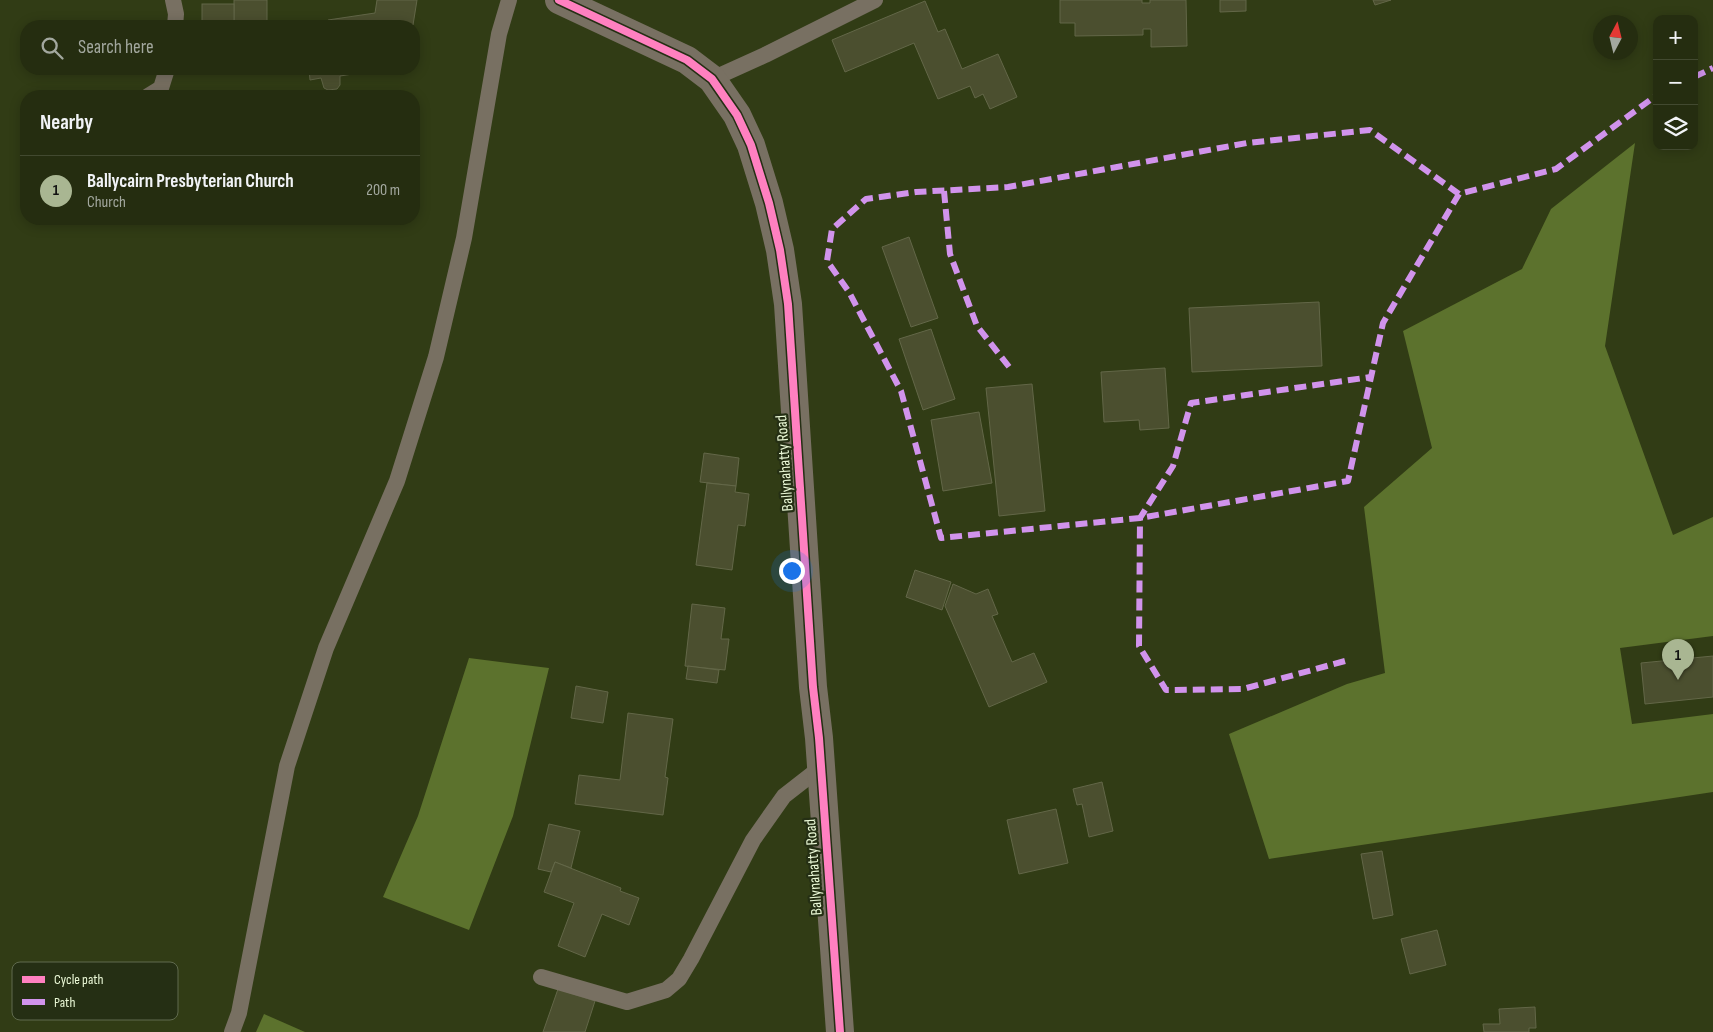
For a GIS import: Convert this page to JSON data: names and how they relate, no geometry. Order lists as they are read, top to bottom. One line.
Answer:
{"streets":{"street":["Ballynahatty Road"]},"legend":["Cycle path","Path"],"north":"top","page":{"map_buttons":["+","−"],"search":"Search here","heading":"Nearby","list":[{"mark":"1","name":"Ballycairn Presbyterian Church","note":"Church","value":"200 m"}],"pins":"1"}}
